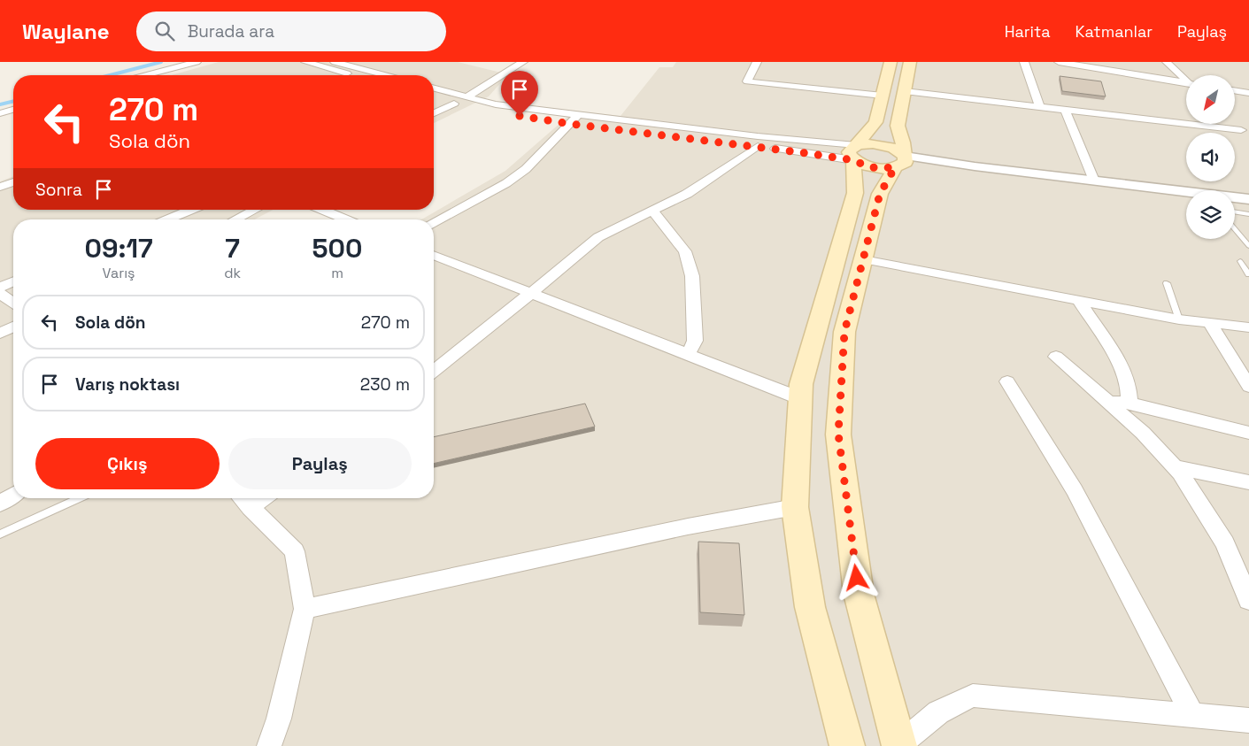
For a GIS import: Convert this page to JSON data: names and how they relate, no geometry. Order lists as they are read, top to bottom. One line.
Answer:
{"north":"bottom left","page":{"header":"Waylane","search":"Burada ara","nav":["Harita","Katmanlar","Paylaş"],"turn":["270 m","Sola dön"],"then":"Sonra","eta":["09:17","Varış","7","dk","500","m"],"list":[{"name":"Sola dön","value":"270 m"},{"name":"Varış noktası","value":"230 m"}],"buttons":["Çıkış","Paylaş"]}}
